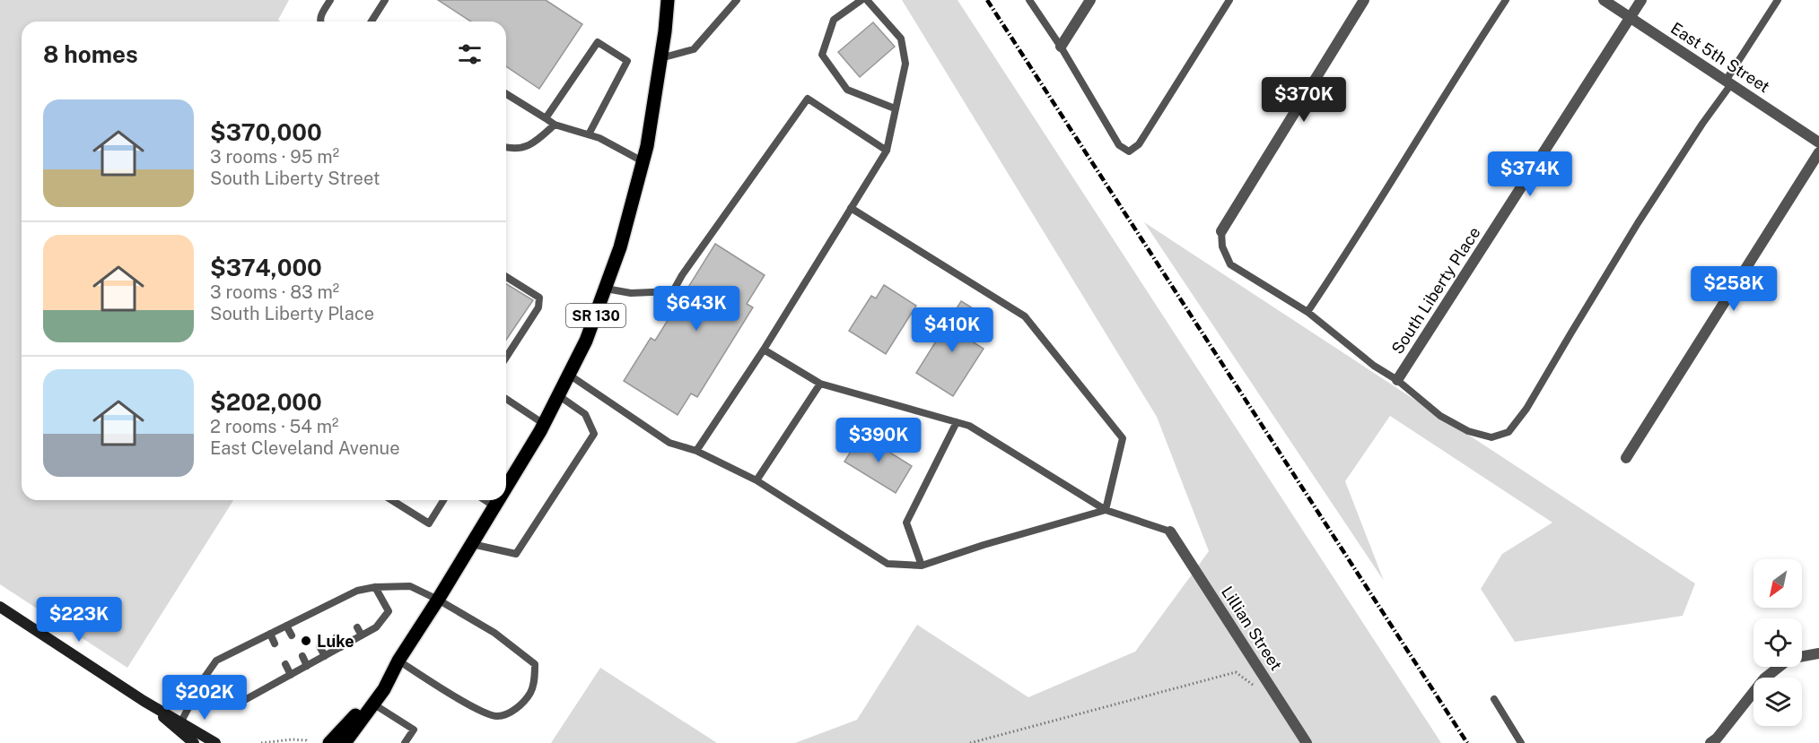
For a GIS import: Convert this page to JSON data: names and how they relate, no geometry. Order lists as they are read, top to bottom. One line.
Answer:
{"streets":{"main road":["SR 130"],"street":["East 5th Street","South Liberty Place","Lillian Street"]},"crossings":[["East 5th Street","South Liberty Place"]],"places":["Luke"],"north":"bottom left","page":{"heading":"8 homes","price":["$370K","$374K","$258K","$643K","$410K","$390K","$223K","$202K"],"list":[{"name":"$370,000","note":"3 rooms · 95 m² · South Liberty Street"},{"name":"$374,000","note":"3 rooms · 83 m² · South Liberty Place"},{"name":"$202,000","note":"2 rooms · 54 m² · East Cleveland Avenue"}]}}
